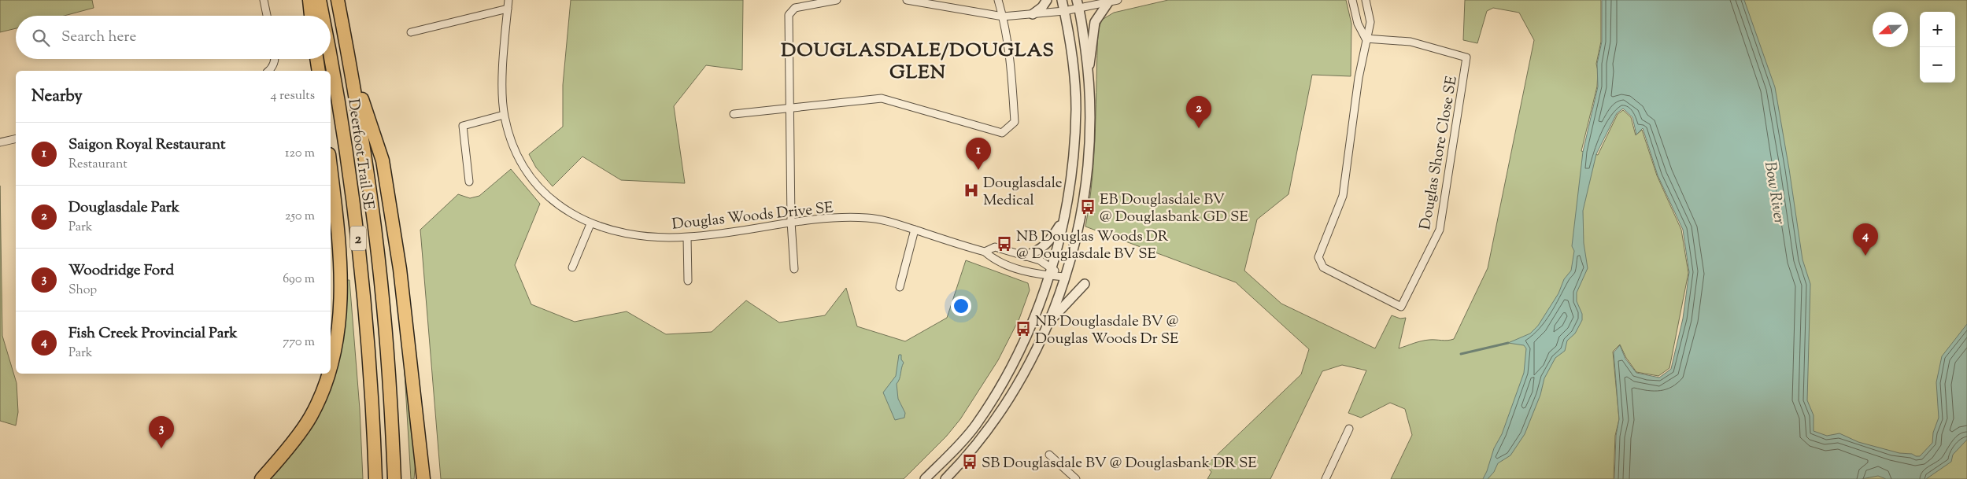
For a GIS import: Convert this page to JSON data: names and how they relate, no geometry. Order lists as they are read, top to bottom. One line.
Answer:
{"streets":{"highway":["Deerfoot Trail SE","2"],"street":["Douglas Shore Close SE","Douglas Woods Drive SE"]},"districts":["DOUGLASDALE/DOUGLAS GLEN"],"water":["Bow River"],"places":{"hospital":["Douglasdale Medical"],"bus stop":["EB Douglasdale BV @ Douglasbank GD SE","NB Douglas Woods DR @ Douglasdale BV SE","NB Douglasdale BV @ Douglas Woods Dr SE","SB Douglasdale BV @ Douglasbank DR SE"]},"north":"left","page":{"map_buttons":["+","−"],"search":"Search here","heading":["Nearby","4 results"],"pins":["2","1","4","3"],"list":[{"mark":"1","name":"Saigon Royal Restaurant","note":"Restaurant","value":"120 m"},{"mark":"2","name":"Douglasdale Park","note":"Park","value":"250 m"},{"mark":"3","name":"Woodridge Ford","note":"Shop","value":"690 m"},{"mark":"4","name":"Fish Creek Provincial Park","note":"Park","value":"770 m"}]}}
